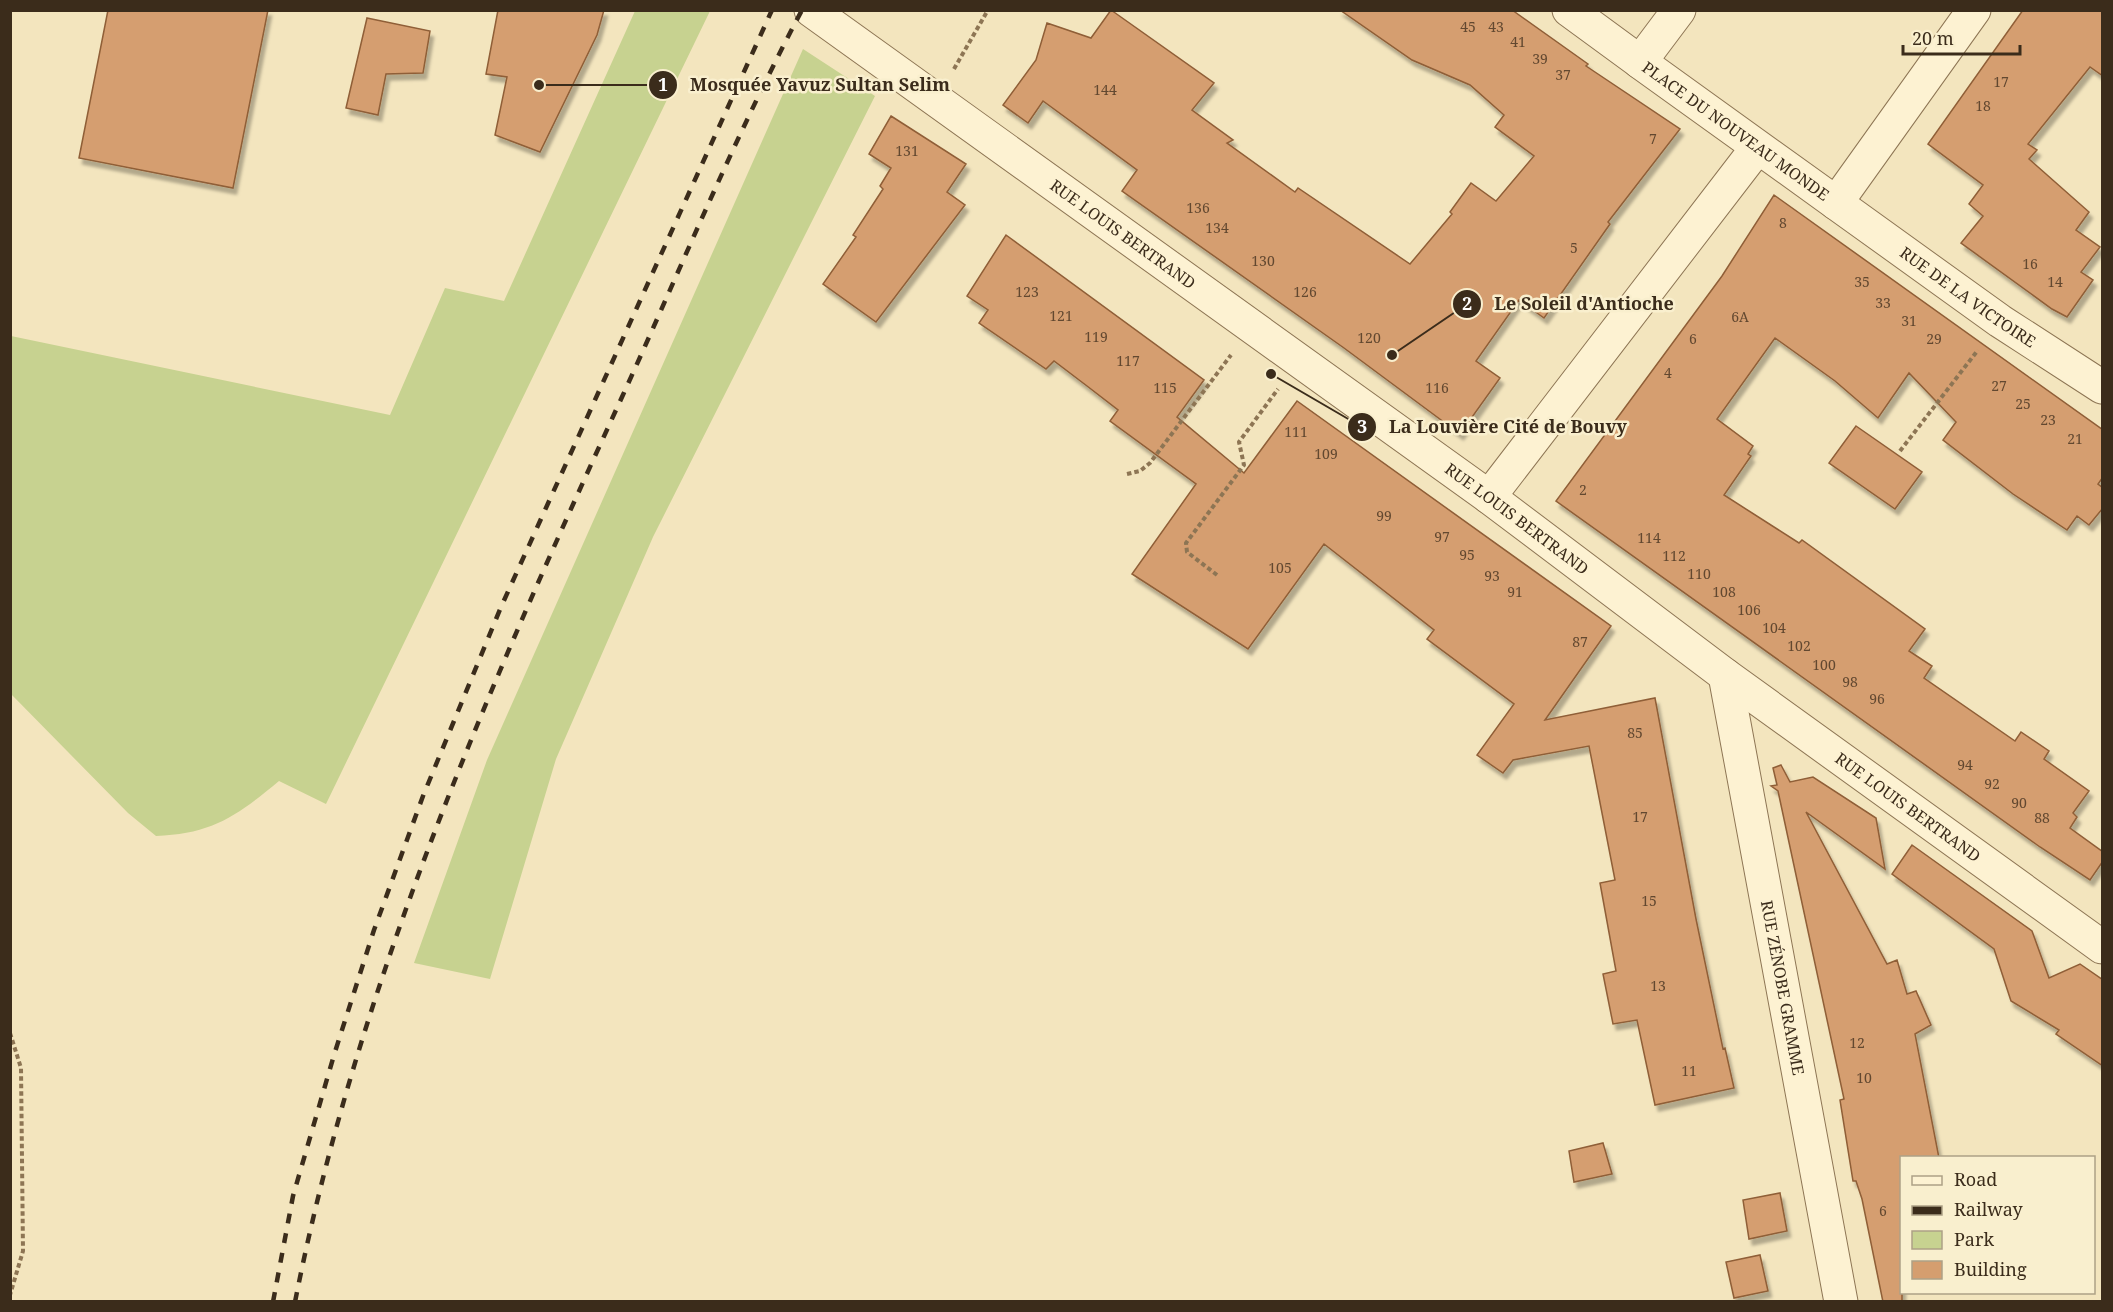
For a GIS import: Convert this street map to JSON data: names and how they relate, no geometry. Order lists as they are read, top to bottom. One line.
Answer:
{"streets":{"street":["PLACE DU NOUVEAU MONDE","RUE LOUIS BERTRAND","RUE DE LA VICTOIRE","RUE ZÉNOBE GRAMME"]},"crossings":[["PLACE DU NOUVEAU MONDE","RUE DE LA VICTOIRE"],["RUE LOUIS BERTRAND","RUE ZÉNOBE GRAMME"]],"places":["Mosquée Yavuz Sultan Selim","Le Soleil d'Antioche","La Louvière Cité de Bouvy"],"house_numbers":["45","43","41","39","37","17","144","18","7","131","136","8","134","5","130","16","35","14","123","126","33","121","6A","31","119","120","6","29","117","4","27","115","116","25","23","111","21","109","2","99","97","114","95","112","105","110","93","91","108","106","104","87","102","100","98","96","85","94","92","90","17","88","15","13","12","11","10","6"],"legend":["Road","Railway","Park","Building"],"scale_bar":"20 m"}
